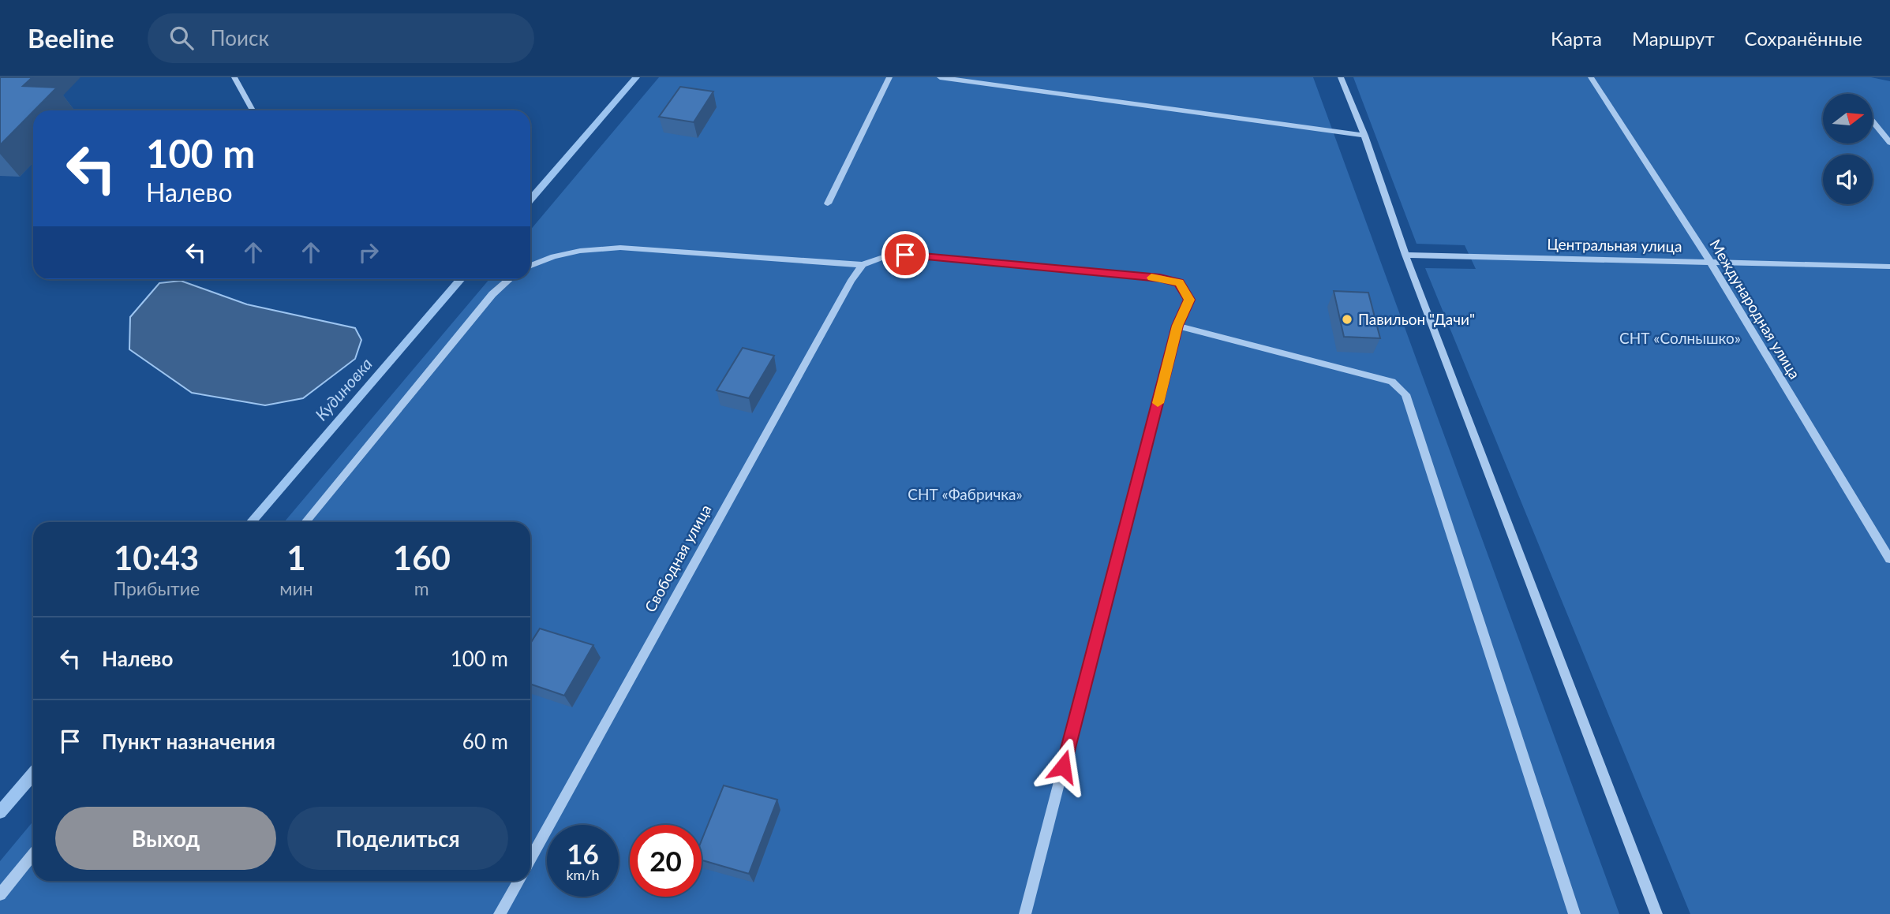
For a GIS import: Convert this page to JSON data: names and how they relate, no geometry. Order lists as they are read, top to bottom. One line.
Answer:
{"streets":{"street":["Центральная улица","Международная улица","Свободная улица"]},"crossings":[["Центральная улица","Международная улица"]],"water":["Кудиновка"],"parks":["СНТ «Солнышко»","СНТ «Фабричка»"],"places":["Павильон \"Дачи\""],"north":"right","page":{"header":"Beeline","search":"Поиск","nav":["Карта","Маршрут","Сохранённые"],"turn":["100 m","Налево"],"eta":["10:43","Прибытие","1","мин","160","m"],"list":[{"name":"Налево","value":"100 m"},{"name":"Пункт назначения","value":"60 m"}],"buttons":["Выход","Поделиться"],"speed":"16 km/h","limit":"20"}}
